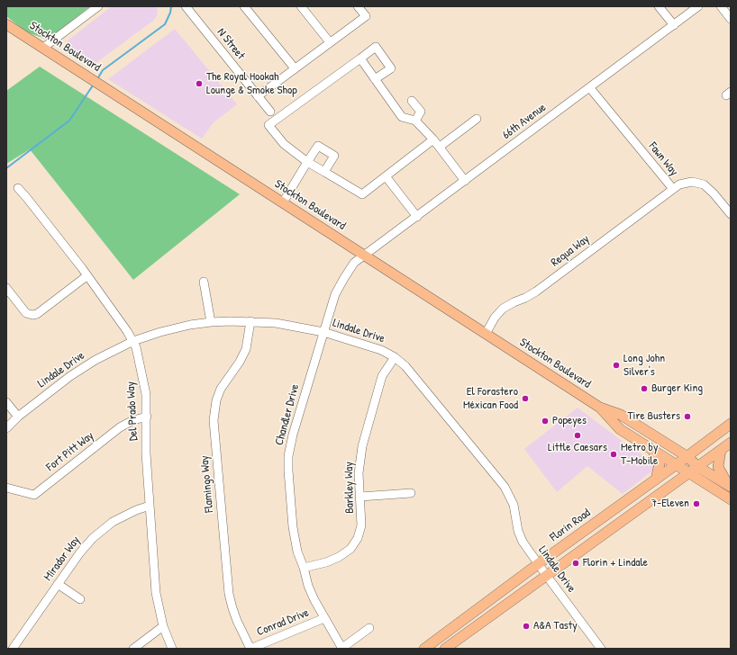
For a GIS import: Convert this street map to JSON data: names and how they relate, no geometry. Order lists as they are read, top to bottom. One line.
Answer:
{"streets":{"main road":["Stockton Boulevard","Florin Road"],"street":["N Street","66th Avenue","Fawn Way","Requa Way","Lindale Drive","Del Prado Way","Chandler Drive","Fort Pitt Way","Flamingo Way","Barkley Way","Mirador Way","Conrad Drive"]},"crossings":[["Stockton Boulevard","66th Avenue"],["Stockton Boulevard","Requa Way"],["Stockton Boulevard","Chandler Drive"],["Stockton Boulevard","Florin Road"],["66th Avenue","Fawn Way"],["66th Avenue","Chandler Drive"],["Fawn Way","Requa Way"],["Lindale Drive","Del Prado Way"],["Lindale Drive","Chandler Drive"],["Lindale Drive","Flamingo Way"],["Lindale Drive","Barkley Way"],["Lindale Drive","Florin Road"],["Del Prado Way","Fort Pitt Way"],["Del Prado Way","Mirador Way"],["Chandler Drive","Barkley Way"],["Chandler Drive","Conrad Drive"],["Flamingo Way","Conrad Drive"]],"places":["The Royal Hookah Lounge & Smoke Shop","Long John Silver's","Burger King","El Forastero Méxican Food","Tire Busters","Popeyes","Little Caesars","Metro by T-Mobile","7-Eleven","Florin + Lindale","A&A Tasty"]}
